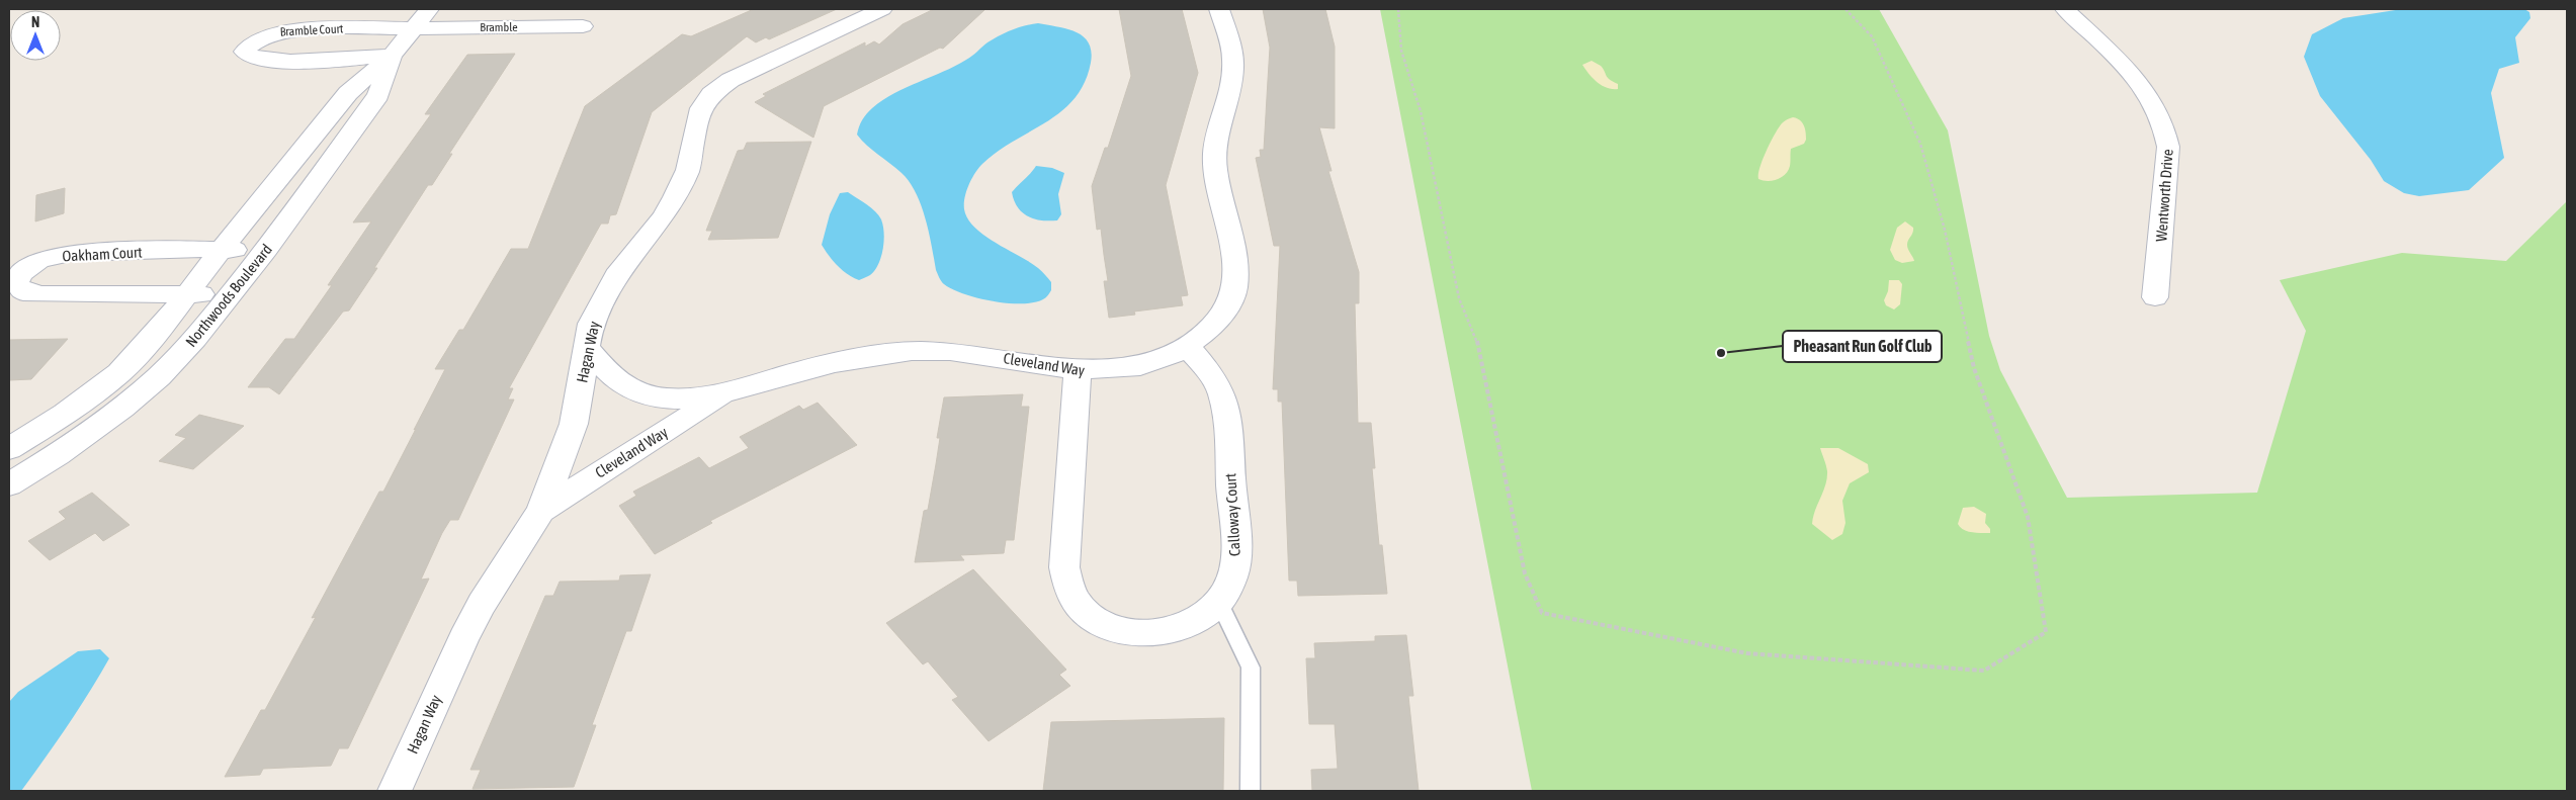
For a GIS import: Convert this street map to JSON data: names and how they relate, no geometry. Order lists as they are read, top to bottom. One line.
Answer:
{"streets":{"street":["Bramble","Bramble Court","Wentworth Drive","Oakham Court","Northwoods Boulevard","Hagan Way","Cleveland Way","Calloway Court"]},"crossings":[["Bramble","Bramble Court"],["Bramble","Northwoods Boulevard"],["Bramble Court","Northwoods Boulevard"],["Oakham Court","Northwoods Boulevard"],["Hagan Way","Cleveland Way"],["Cleveland Way","Calloway Court"]],"places":["Pheasant Run Golf Club"],"north":"top"}
